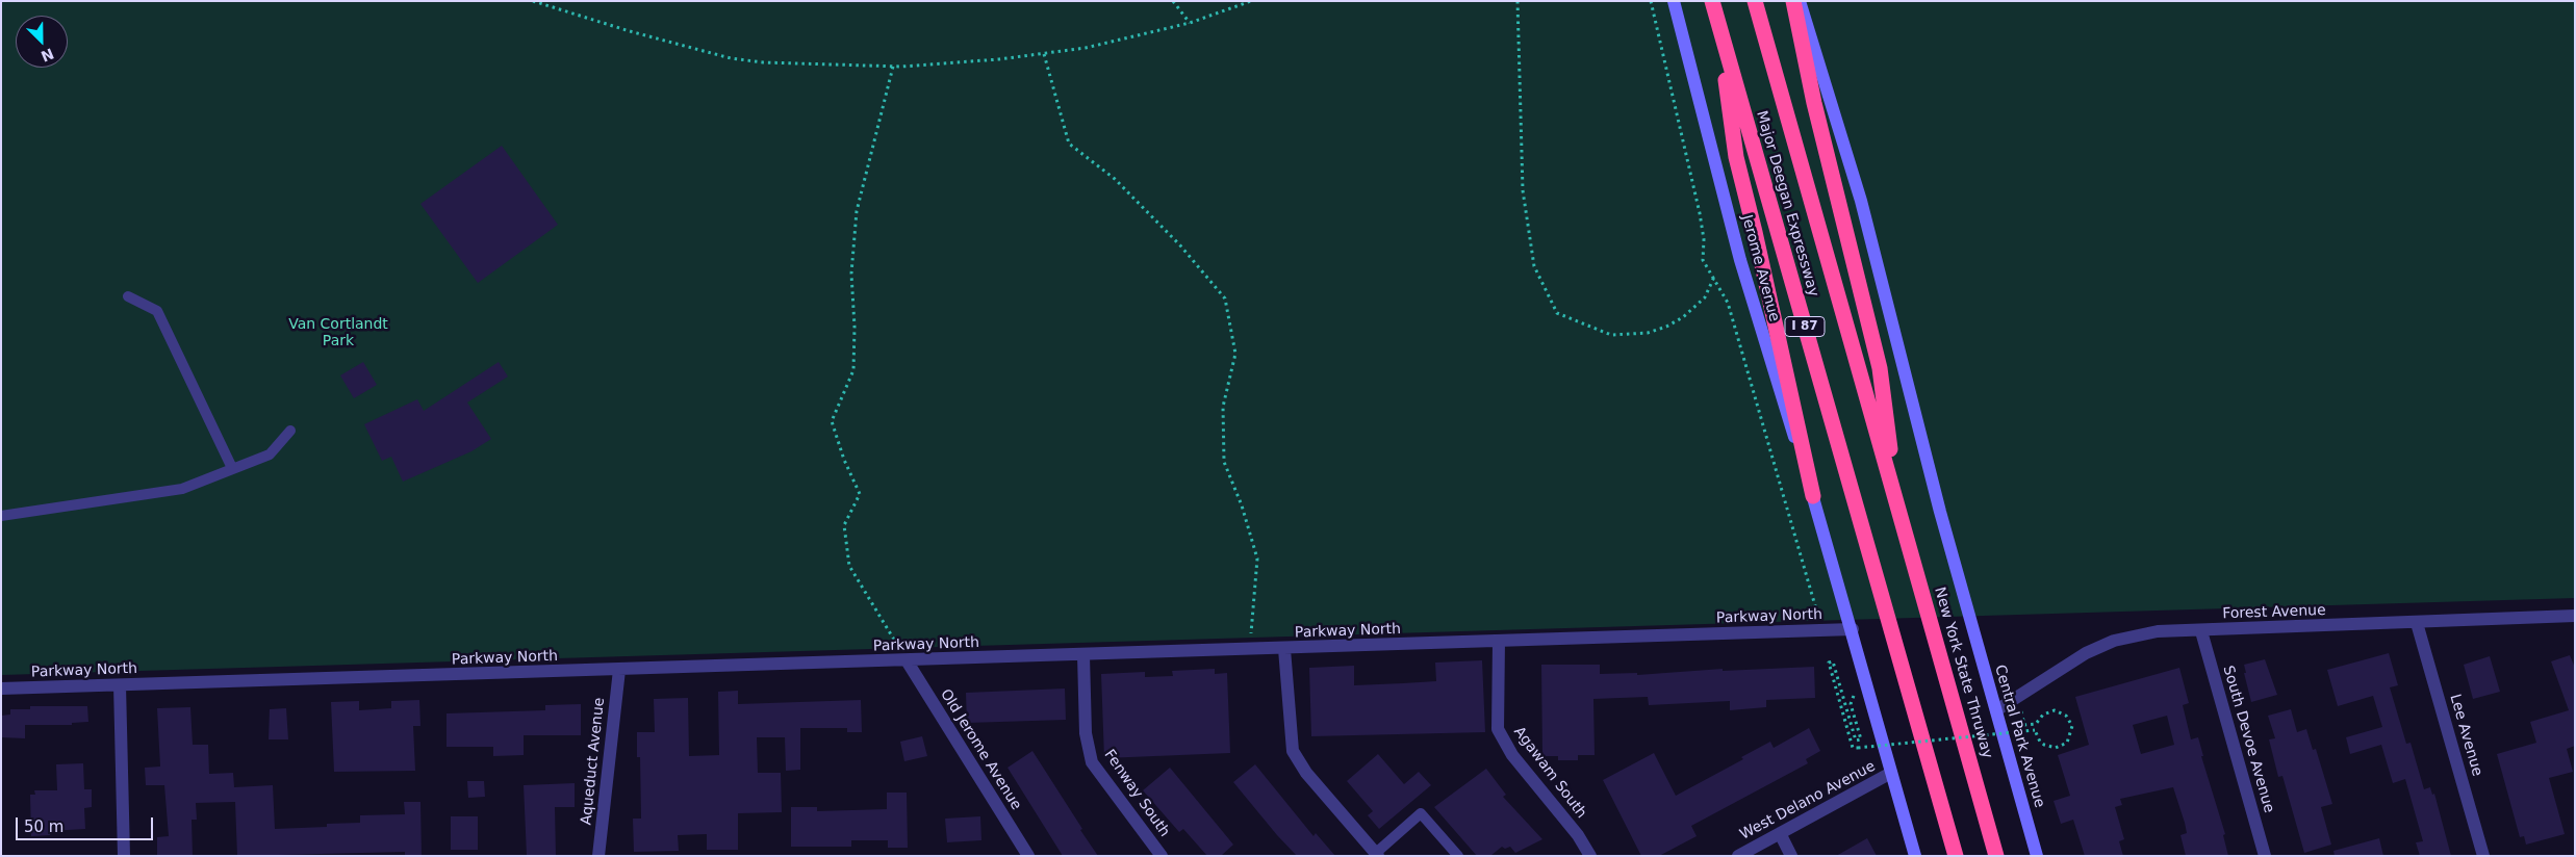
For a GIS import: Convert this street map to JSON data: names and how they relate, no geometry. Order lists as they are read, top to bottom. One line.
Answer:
{"streets":{"highway":["Major Deegan Expressway","I 87","New York State Thruway"],"main road":["Jerome Avenue","Central Park Avenue"],"street":["Forest Avenue","Parkway North","Lee Avenue","South Devoe Avenue","Old Jerome Avenue","Aqueduct Avenue","Agawam South","Fenway South","West Delano Avenue"]},"crossings":[["Major Deegan Expressway","New York State Thruway"],["Jerome Avenue","Parkway North"],["Forest Avenue","Lee Avenue"],["Forest Avenue","Central Park Avenue"],["Forest Avenue","South Devoe Avenue"],["Parkway North","Old Jerome Avenue"],["Parkway North","Aqueduct Avenue"],["Parkway North","Agawam South"],["Parkway North","Fenway South"]],"parks":["Van Cortlandt Park"],"scale_bar":"50 m","north":"bottom right"}
